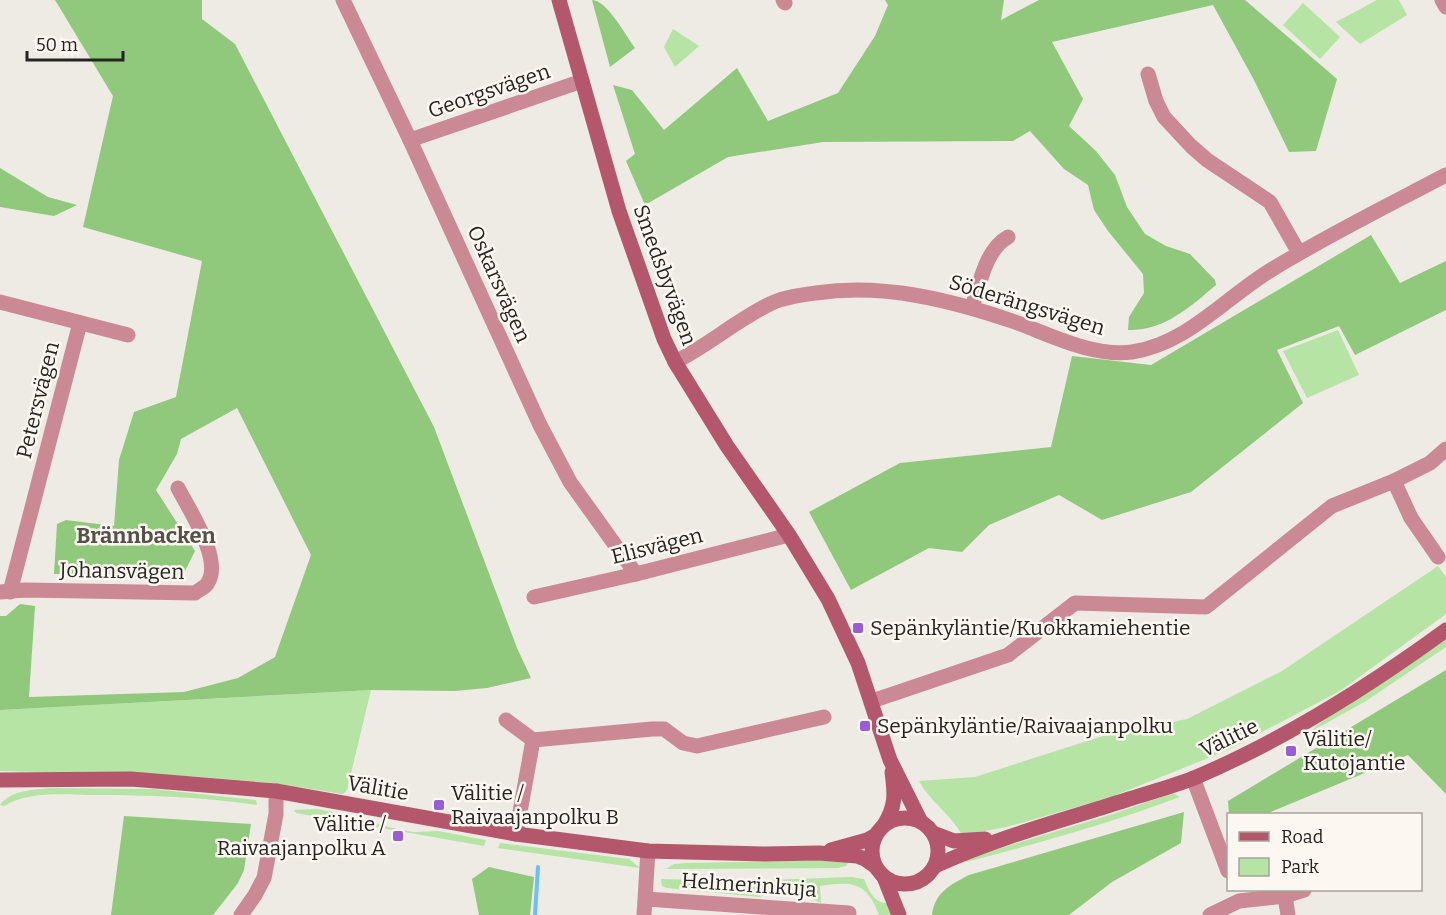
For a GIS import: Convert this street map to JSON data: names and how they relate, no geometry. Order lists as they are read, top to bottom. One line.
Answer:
{"streets":{"main road":["Smedsbyvägen","Välitie"],"street":["Georgsvägen","Oskarsvägen","Söderängsvägen","Petersvägen","Elisvägen","Johansvägen","Helmerinkuja"]},"crossings":[["Georgsvägen","Smedsbyvägen"],["Georgsvägen","Oskarsvägen"],["Smedsbyvägen","Söderängsvägen"],["Smedsbyvägen","Elisvägen"],["Oskarsvägen","Elisvägen"],["Petersvägen","Johansvägen"]],"districts":["Brännbacken"],"places":{"transit":["Sepänkyläntie/Kuokkamiehentie","Sepänkyläntie/Raivaajanpolku","Välitie/ Kutojantie","Välitie / Raivaajanpolku B","Välitie / Raivaajanpolku A"]},"legend":["Road","Park"],"scale_bar":"50 m"}
